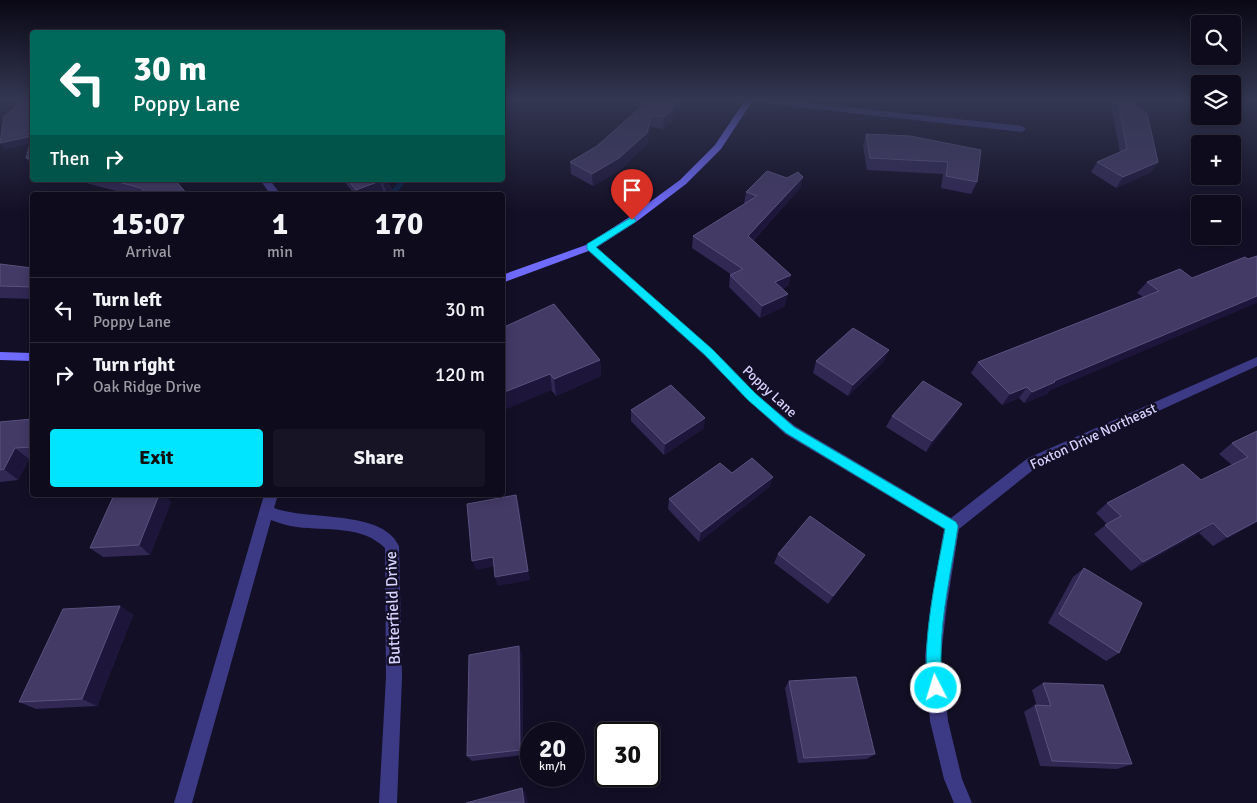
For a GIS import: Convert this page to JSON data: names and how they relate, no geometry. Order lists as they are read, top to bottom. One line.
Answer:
{"streets":{"street":["Poppy Lane","Foxton Drive Northeast","Butterfield Drive"]},"crossings":[["Poppy Lane","Foxton Drive Northeast"]],"page":{"map_buttons":["+","−"],"turn":["30 m","Poppy Lane"],"then":"Then","eta":["15:07","Arrival","1","min","170","m"],"list":[{"name":"Turn left","note":"Poppy Lane","value":"30 m"},{"name":"Turn right","note":"Oak Ridge Drive","value":"120 m"}],"buttons":["Exit","Share"],"speed":"20 km/h","limit":"30"}}
